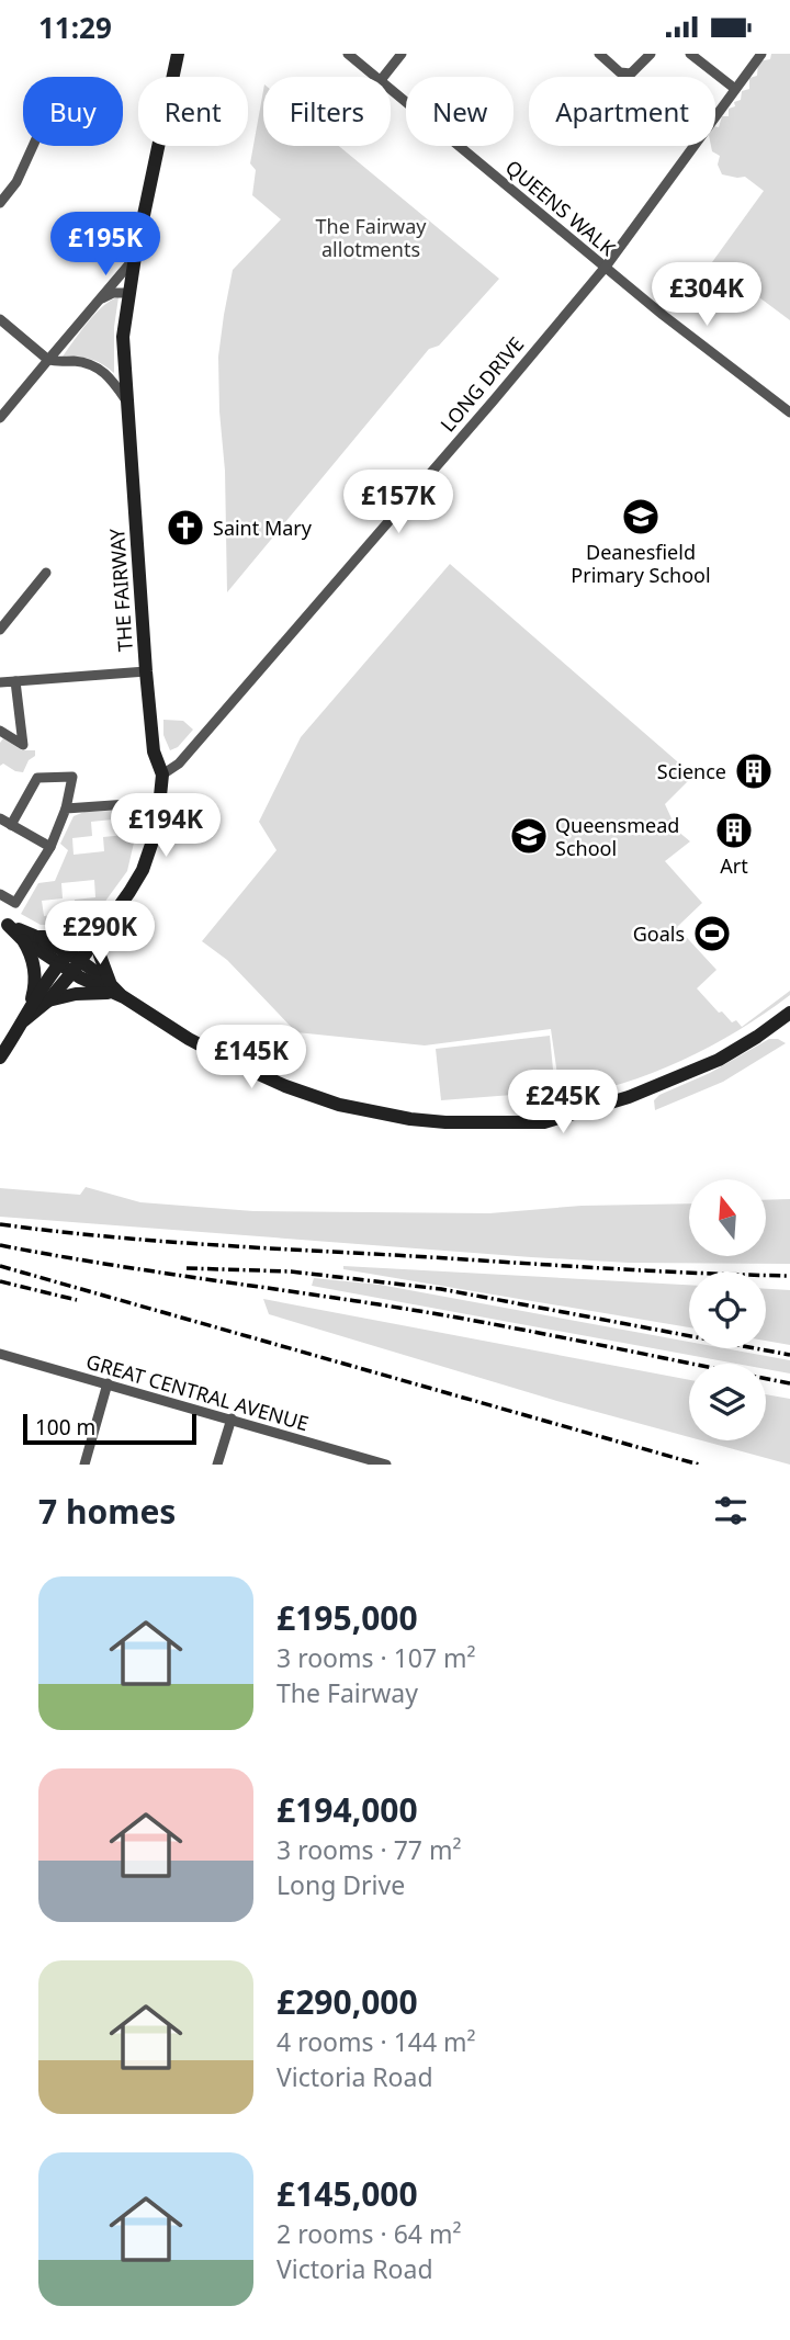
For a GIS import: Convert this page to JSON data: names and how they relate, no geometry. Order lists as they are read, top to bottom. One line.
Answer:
{"streets":{"street":["QUEENS WALK","LONG DRIVE","THE FAIRWAY","GREAT CENTRAL AVENUE"]},"crossings":[["QUEENS WALK","LONG DRIVE"],["LONG DRIVE","THE FAIRWAY"]],"parks":["The Fairway allotments"],"places":{"school or university":["Deanesfield Primary School","Queensmead School"],"church":["Saint Mary"],"building":["Science","Art"],"sports":["Goals"]},"scale_bar":"100 m","north":"top","page":{"status":"11:29","chip":["Buy","Rent","Filters","New","Apartment"],"price":["£195K","£304K","£157K","£194K","£290K","£145K","£245K"],"scale":"100 m","heading":"7 homes","list":[{"name":"£195,000","note":"3 rooms · 107 m² · The Fairway"},{"name":"£194,000","note":"3 rooms · 77 m² · Long Drive"},{"name":"£290,000","note":"4 rooms · 144 m² · Victoria Road"},{"name":"£145,000","note":"2 rooms · 64 m² · Victoria Road"}]}}
